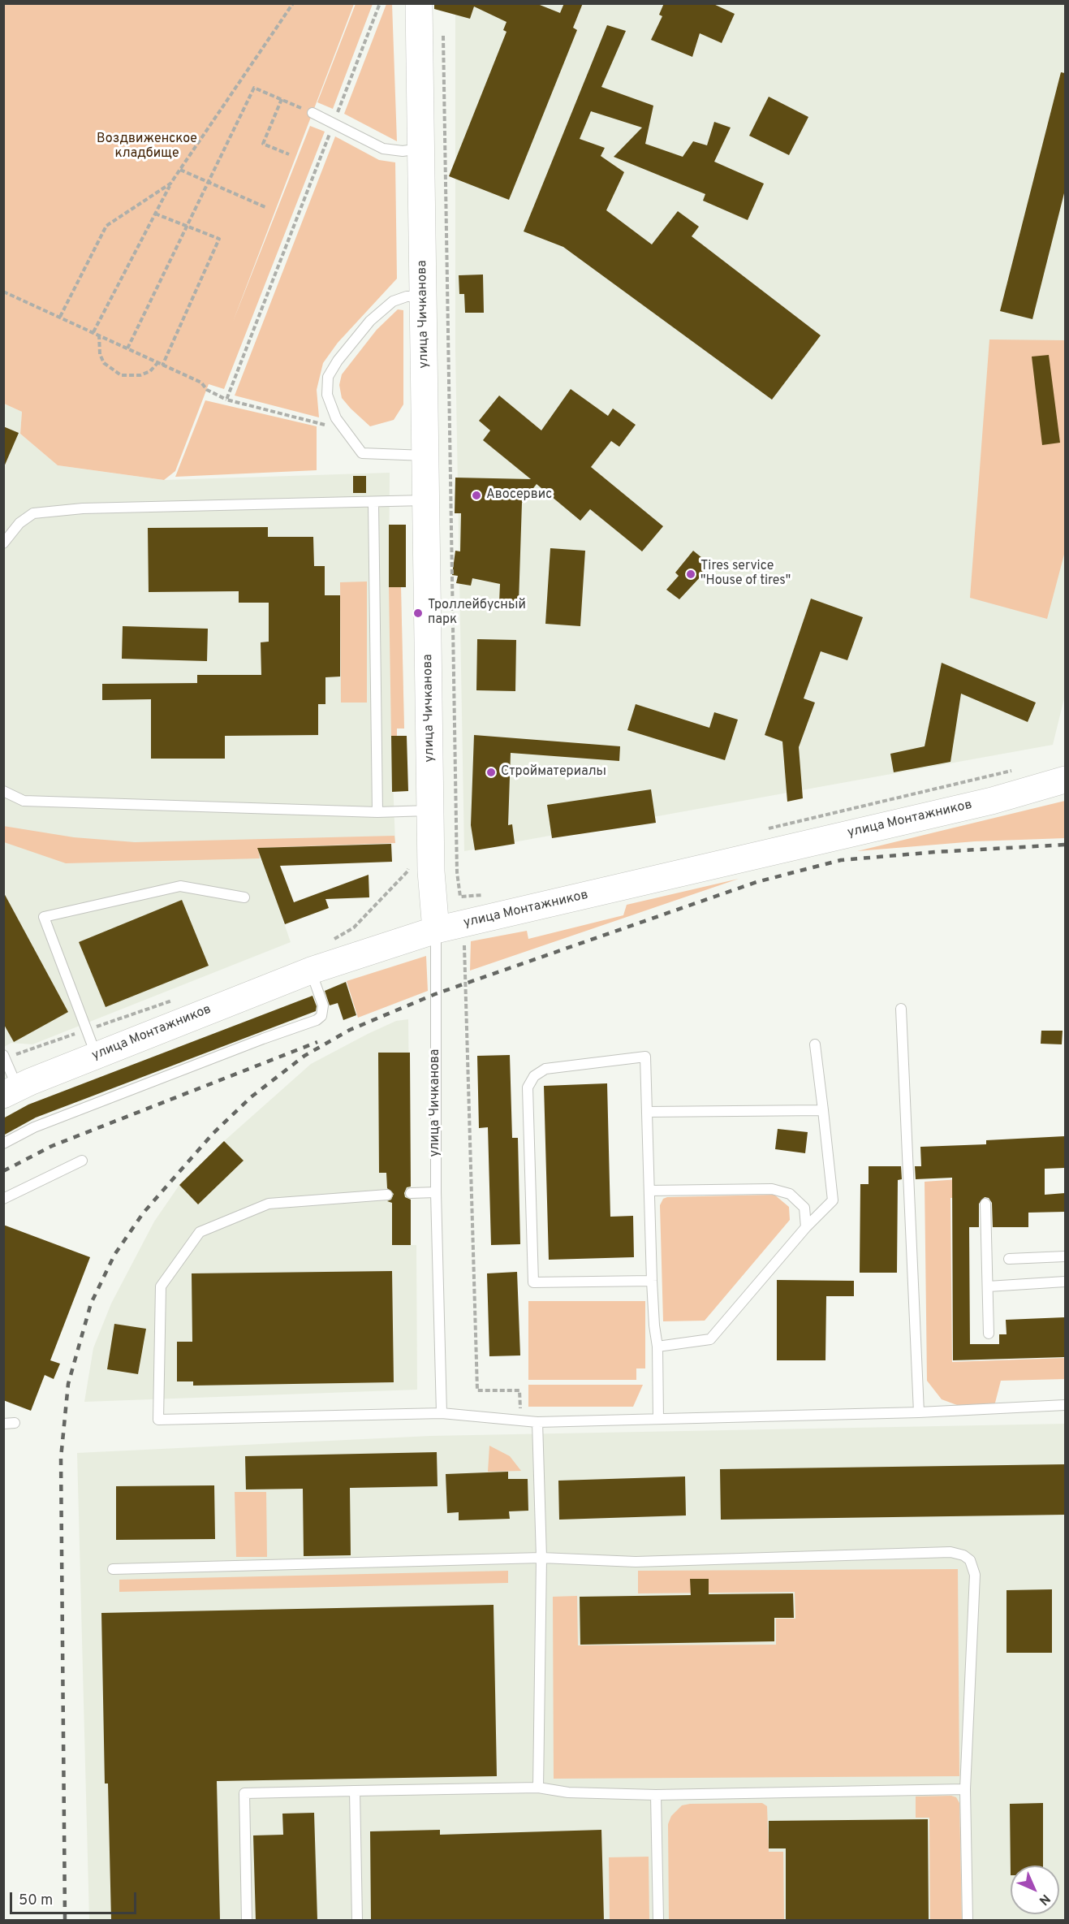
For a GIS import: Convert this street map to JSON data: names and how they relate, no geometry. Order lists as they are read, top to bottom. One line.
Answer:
{"streets":{"main road":["улица Чичканова","улица Монтажников"]},"crossings":[["улица Чичканова","улица Монтажников"]],"parks":["Воздвиженское кладбище"],"places":["Авосервис","Tires service \"House of tires\"","Троллейбусный парк","Стройматериалы"],"scale_bar":"50 m","north":"bottom right"}
